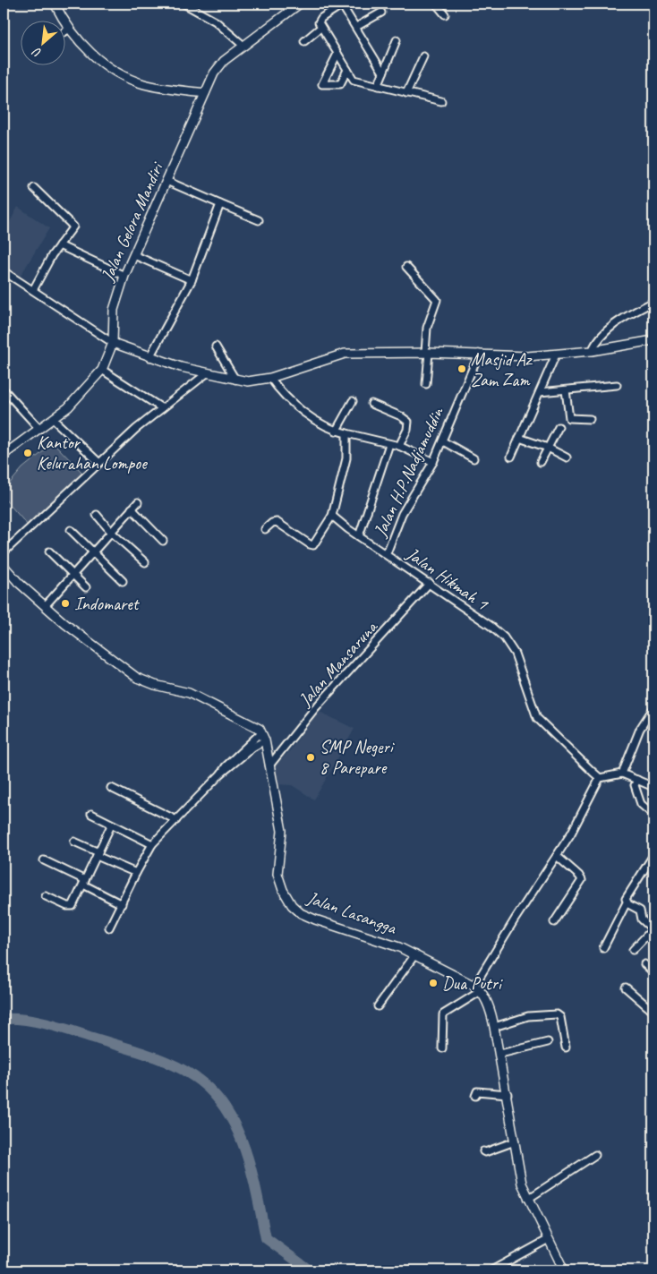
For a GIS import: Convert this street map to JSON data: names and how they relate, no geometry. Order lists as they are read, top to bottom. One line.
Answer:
{"streets":{"street":["Jalan Gelora Mandiri","Jalan H.P.Nadjamuddin","Jalan Hikmah 1","Jalan Mansaruna","Jalan Lasangga"]},"crossings":[["Jalan H.P.Nadjamuddin","Jalan Hikmah 1"],["Jalan Hikmah 1","Jalan Mansaruna"],["Jalan Mansaruna","Jalan Lasangga"]],"places":["Masjid Az Zam Zam","Kantor Kelurahan Lompoe","Indomaret","SMP Negeri 8 Parepare","Dua Putri"],"north":"bottom left"}
